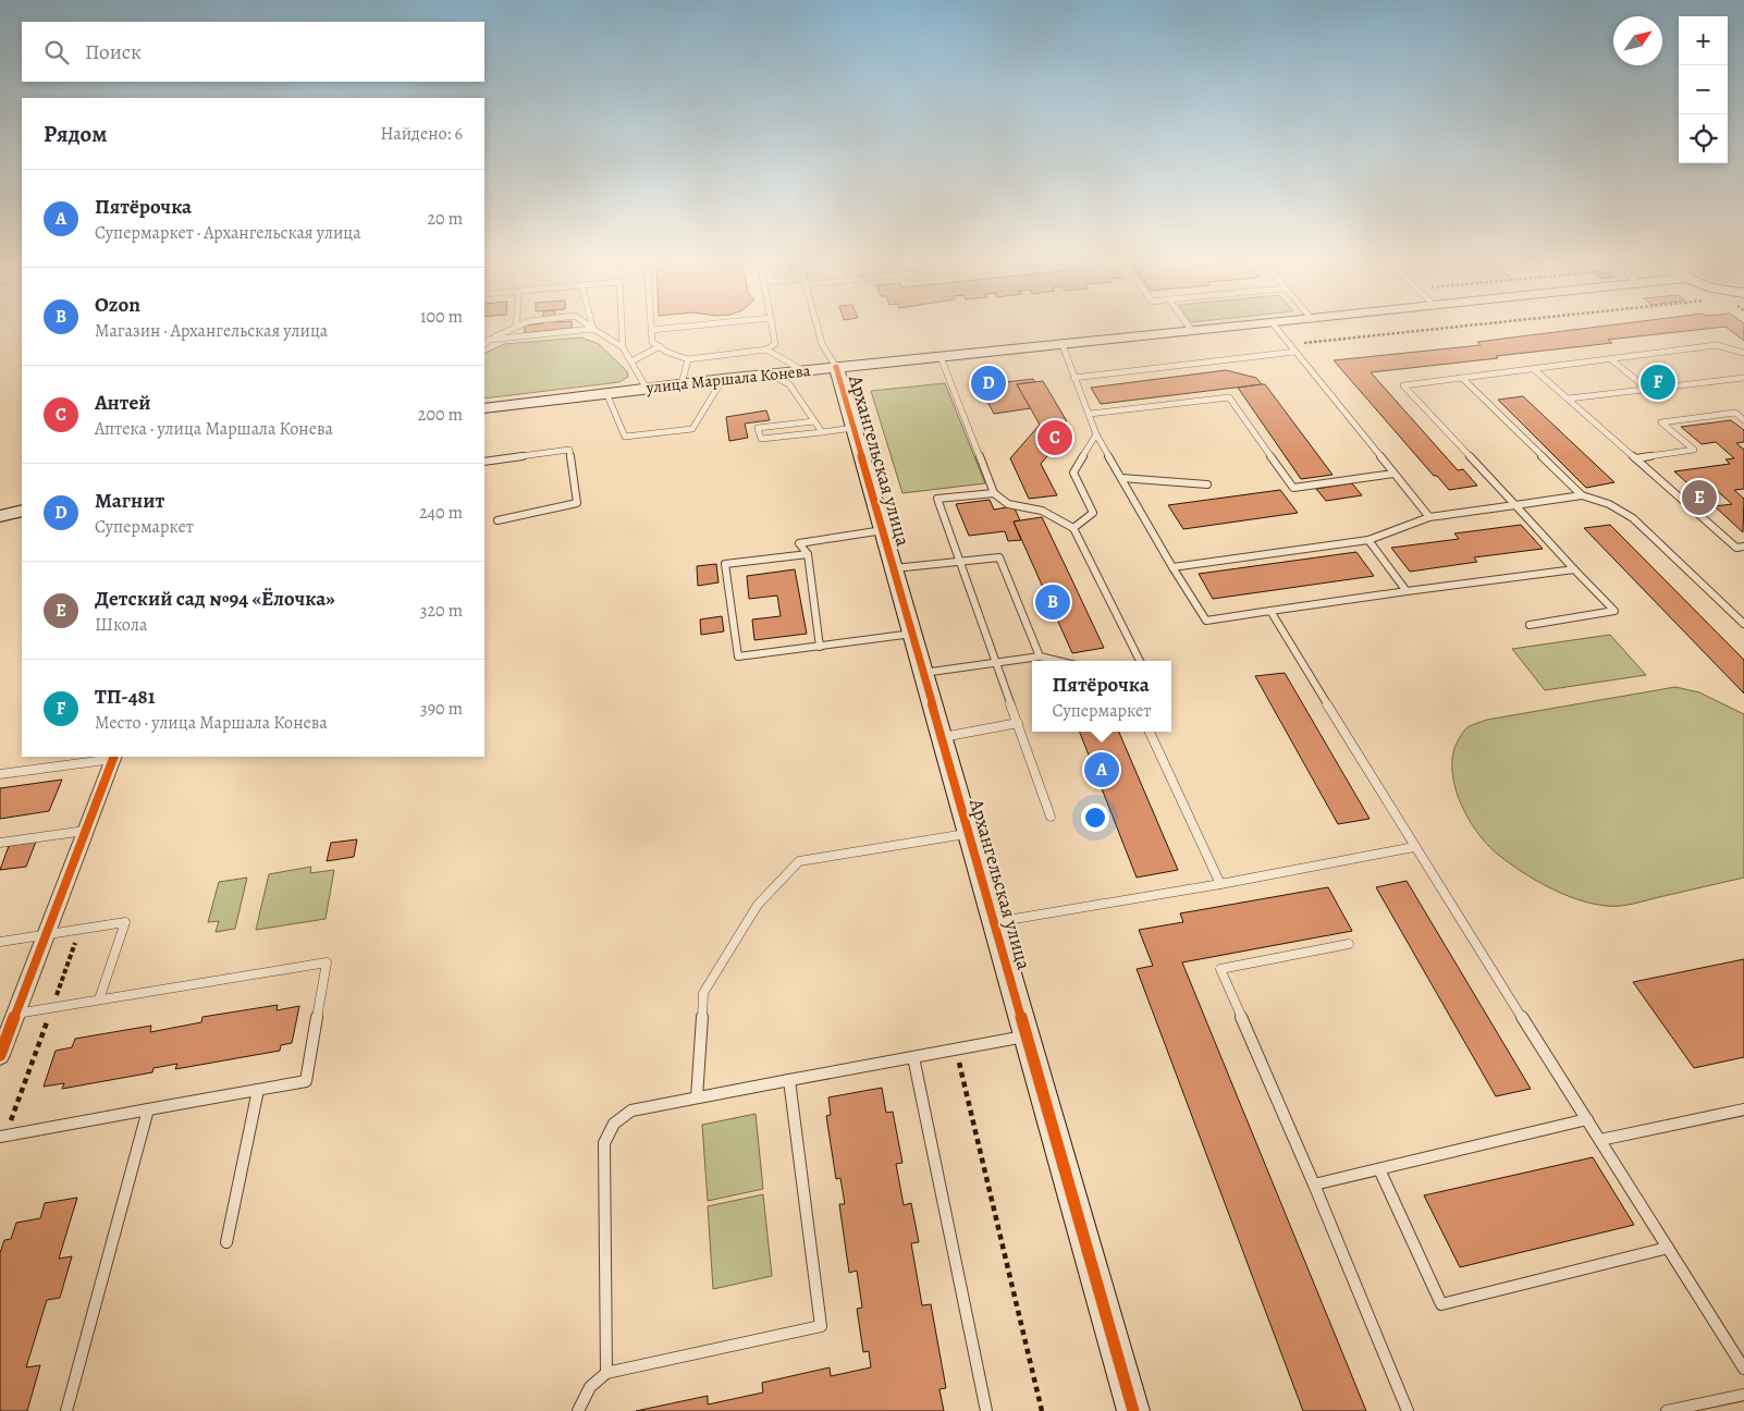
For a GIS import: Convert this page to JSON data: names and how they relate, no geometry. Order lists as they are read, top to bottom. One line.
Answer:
{"streets":{"main road":["улица Маршала Конева"],"street":["Архангельская улица"]},"crossings":[["улица Маршала Конева","Архангельская улица"]],"north":"top right","page":{"map_buttons":["+","−"],"search":"Поиск","heading":["Рядом","Найдено: 6"],"list":[{"mark":"A","name":"Пятёрочка","note":"Супермаркет · Архангельская улица","value":"20 m"},{"mark":"B","name":"Ozon","note":"Магазин · Архангельская улица","value":"100 m"},{"mark":"C","name":"Антей","note":"Аптека · улица Маршала Конева","value":"200 m"},{"mark":"D","name":"Магнит","note":"Супермаркет","value":"240 m"},{"mark":"E","name":"Детский сад №94 «Ёлочка»","note":"Школа","value":"320 m"},{"mark":"F","name":"ТП-481","note":"Место · улица Маршала Конева","value":"390 m"}],"pins":["F","D","C","E","B","A"],"popup":["Пятёрочка","Супермаркет"]}}
